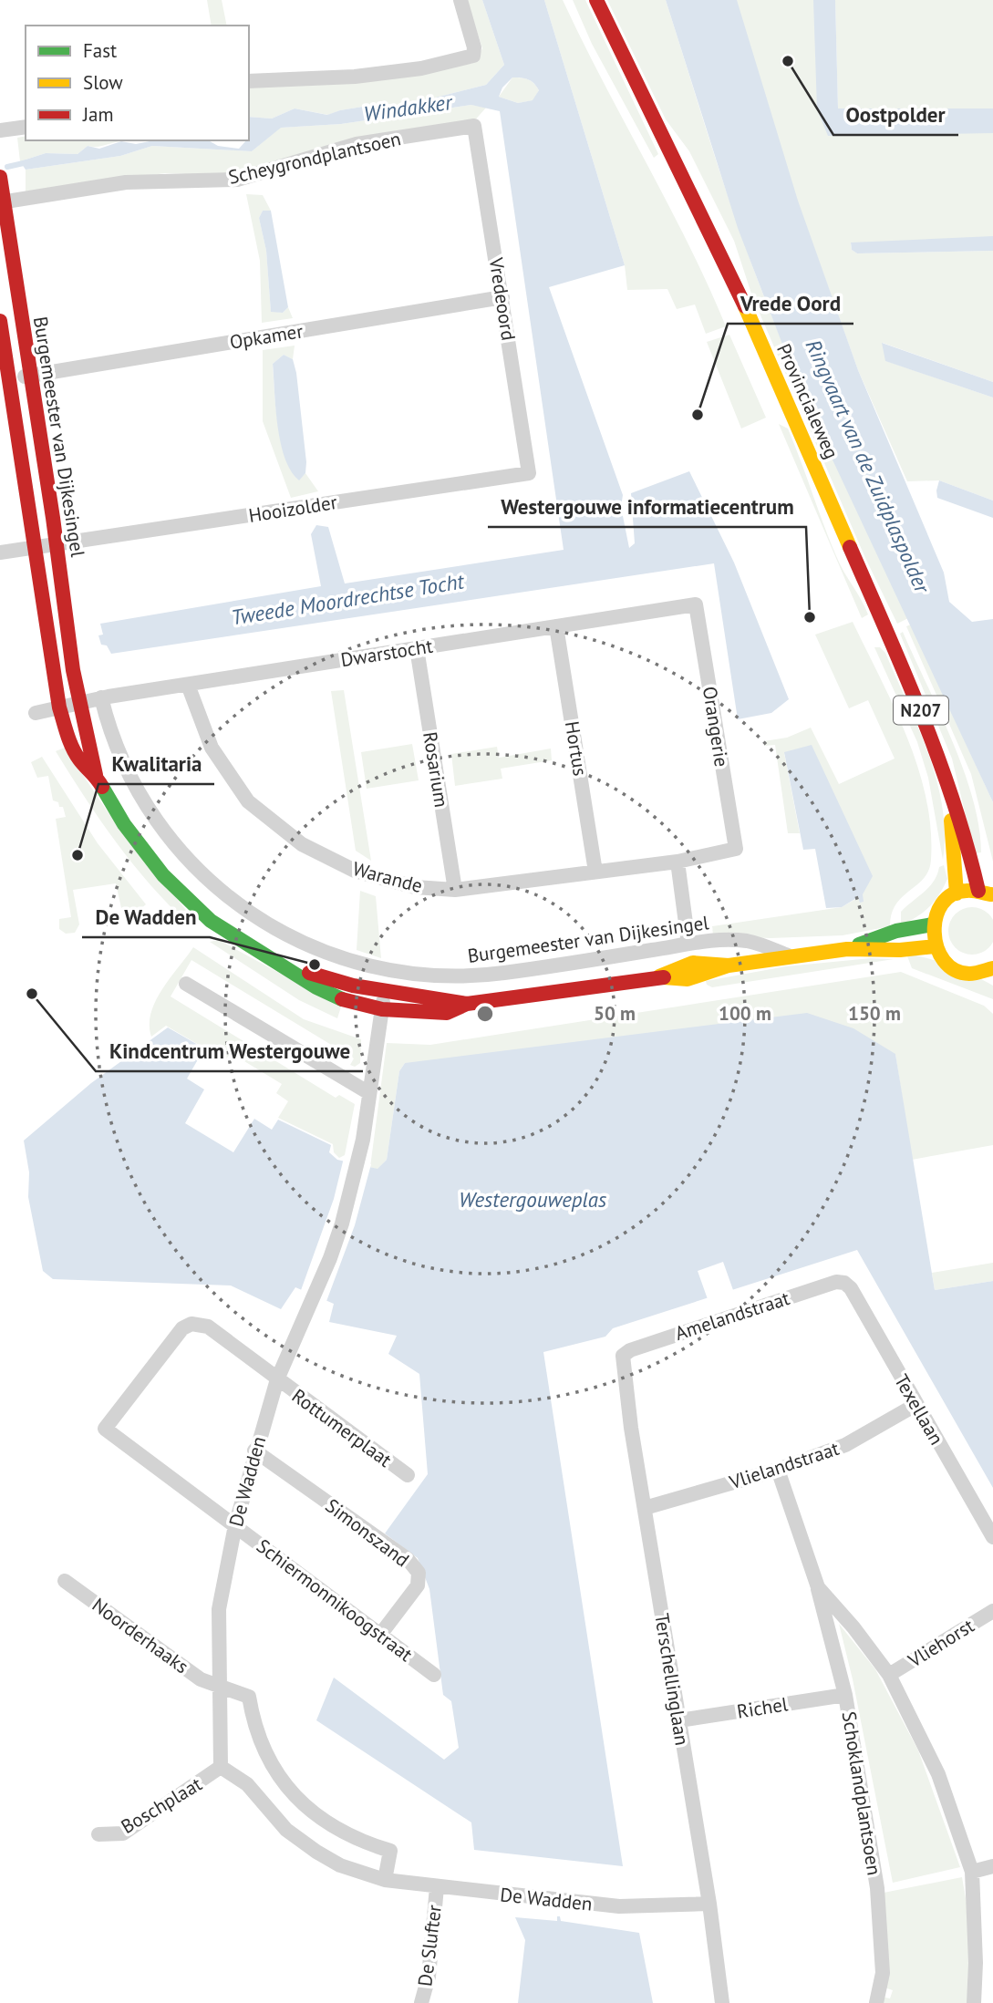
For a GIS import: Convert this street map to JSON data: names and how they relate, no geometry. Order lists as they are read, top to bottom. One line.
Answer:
{"streets":{"street":["Scheygrondplantsoen","Vredeoord","Opkamer","Provincialeweg","Burgemeester van Dijkesingel","Hooizolder","Dwarstocht","N207","Orangerie","Hortus","Rosarium","Warande","Amelandstraat","Texellaan","Rottumerplaat","Vlielandstraat","De Wadden","Simonszand","Schiermonnikoogstraat","Noorderhaaks","Vliehorst","Terschellinglaan","Richel","Schoklandplantsoen","Boschplaat","De Slufter"]},"crossings":[["Scheygrondplantsoen","Vredeoord"],["Scheygrondplantsoen","Burgemeester van Dijkesingel"],["Vredeoord","Opkamer"],["Vredeoord","Hooizolder"],["Opkamer","Burgemeester van Dijkesingel"],["Provincialeweg","N207"],["Burgemeester van Dijkesingel","Hooizolder"],["Burgemeester van Dijkesingel","Dwarstocht"],["Burgemeester van Dijkesingel","De Wadden"],["Dwarstocht","Orangerie"],["Dwarstocht","Hortus"],["Dwarstocht","Rosarium"],["Dwarstocht","Warande"],["Orangerie","Warande"],["Hortus","Warande"],["Rosarium","Warande"],["Amelandstraat","Texellaan"],["Amelandstraat","Terschellinglaan"],["Texellaan","Vlielandstraat"],["Rottumerplaat","De Wadden"],["Rottumerplaat","Schiermonnikoogstraat"],["Vlielandstraat","Terschellinglaan"],["Vlielandstraat","Schoklandplantsoen"],["De Wadden","Simonszand"],["De Wadden","Schiermonnikoogstraat"],["De Wadden","Noorderhaaks"],["De Wadden","Terschellinglaan"],["De Wadden","Boschplaat"],["De Wadden","De Slufter"],["Simonszand","Schiermonnikoogstraat"],["Vliehorst","Schoklandplantsoen"],["Terschellinglaan","Richel"],["Richel","Schoklandplantsoen"]],"water":["Windakker","Ringvaart van de Zuidplaspolder","Tweede Moordrechtse Tocht","Westergouweplas"],"places":["Oostpolder","Vrede Oord","Westergouwe informatiecentrum","Kwalitaria","De Wadden","Kindcentrum Westergouwe"],"legend":["Fast","Slow","Jam"],"rings":["50 m","100 m","150 m"]}
